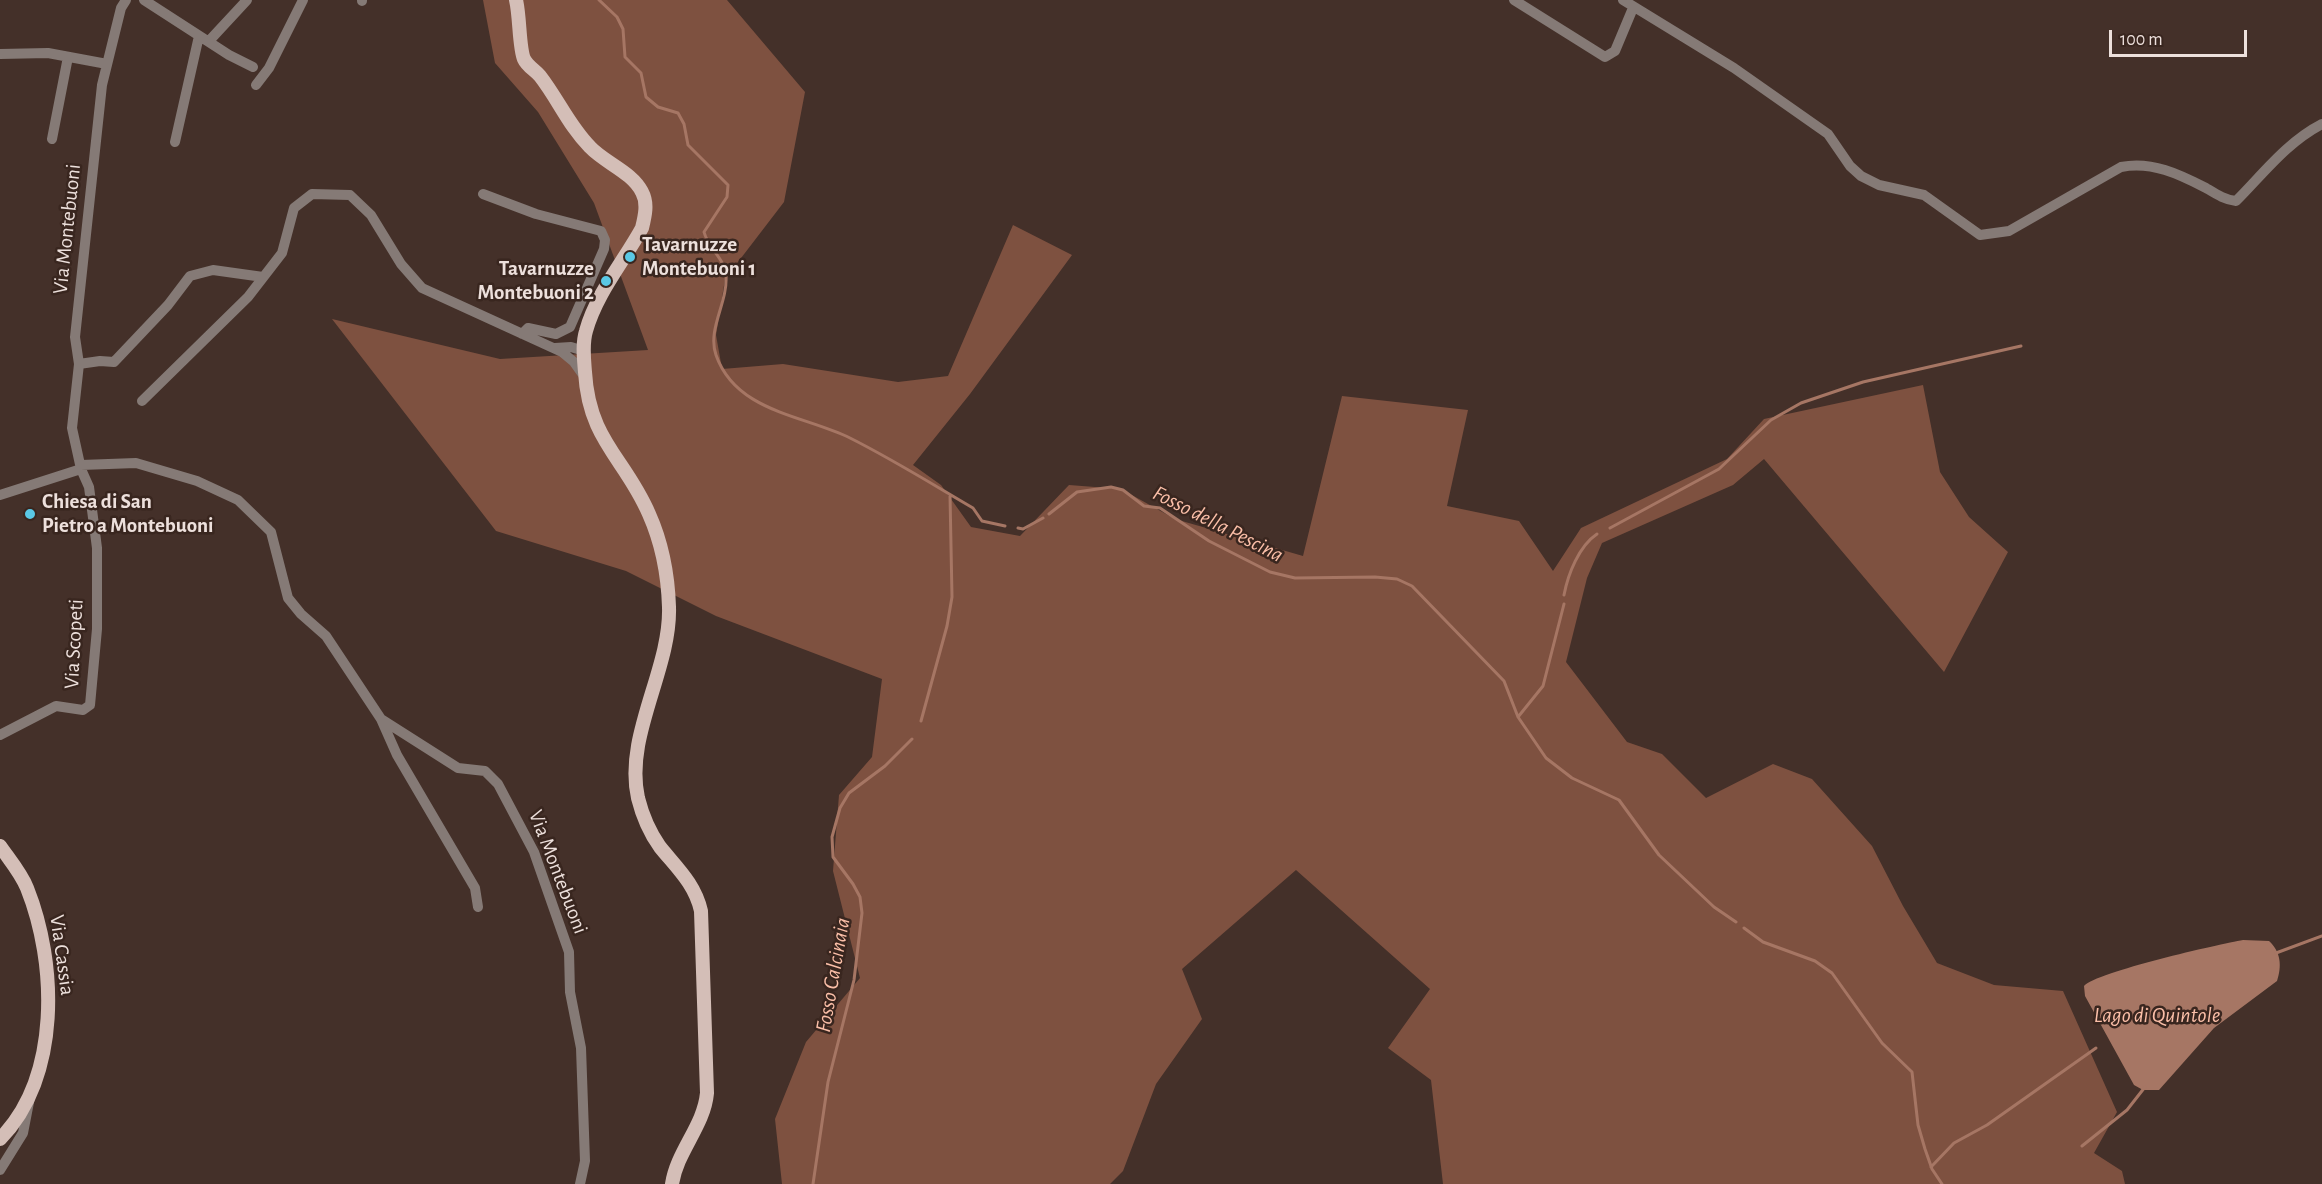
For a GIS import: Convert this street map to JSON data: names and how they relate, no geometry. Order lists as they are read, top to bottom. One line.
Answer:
{"streets":{"main road":["Via Cassia"],"street":["Via Montebuoni","Via Scopeti"]},"crossings":[["Via Montebuoni","Via Scopeti"]],"water":["Fosso della Pescina","Fosso Calcinaia","Lago di Quintole"],"places":["Tavarnuzze Montebuoni 1","Tavarnuzze Montebuoni 2","Chiesa di San Pietro a Montebuoni"],"scale_bar":"100 m"}
